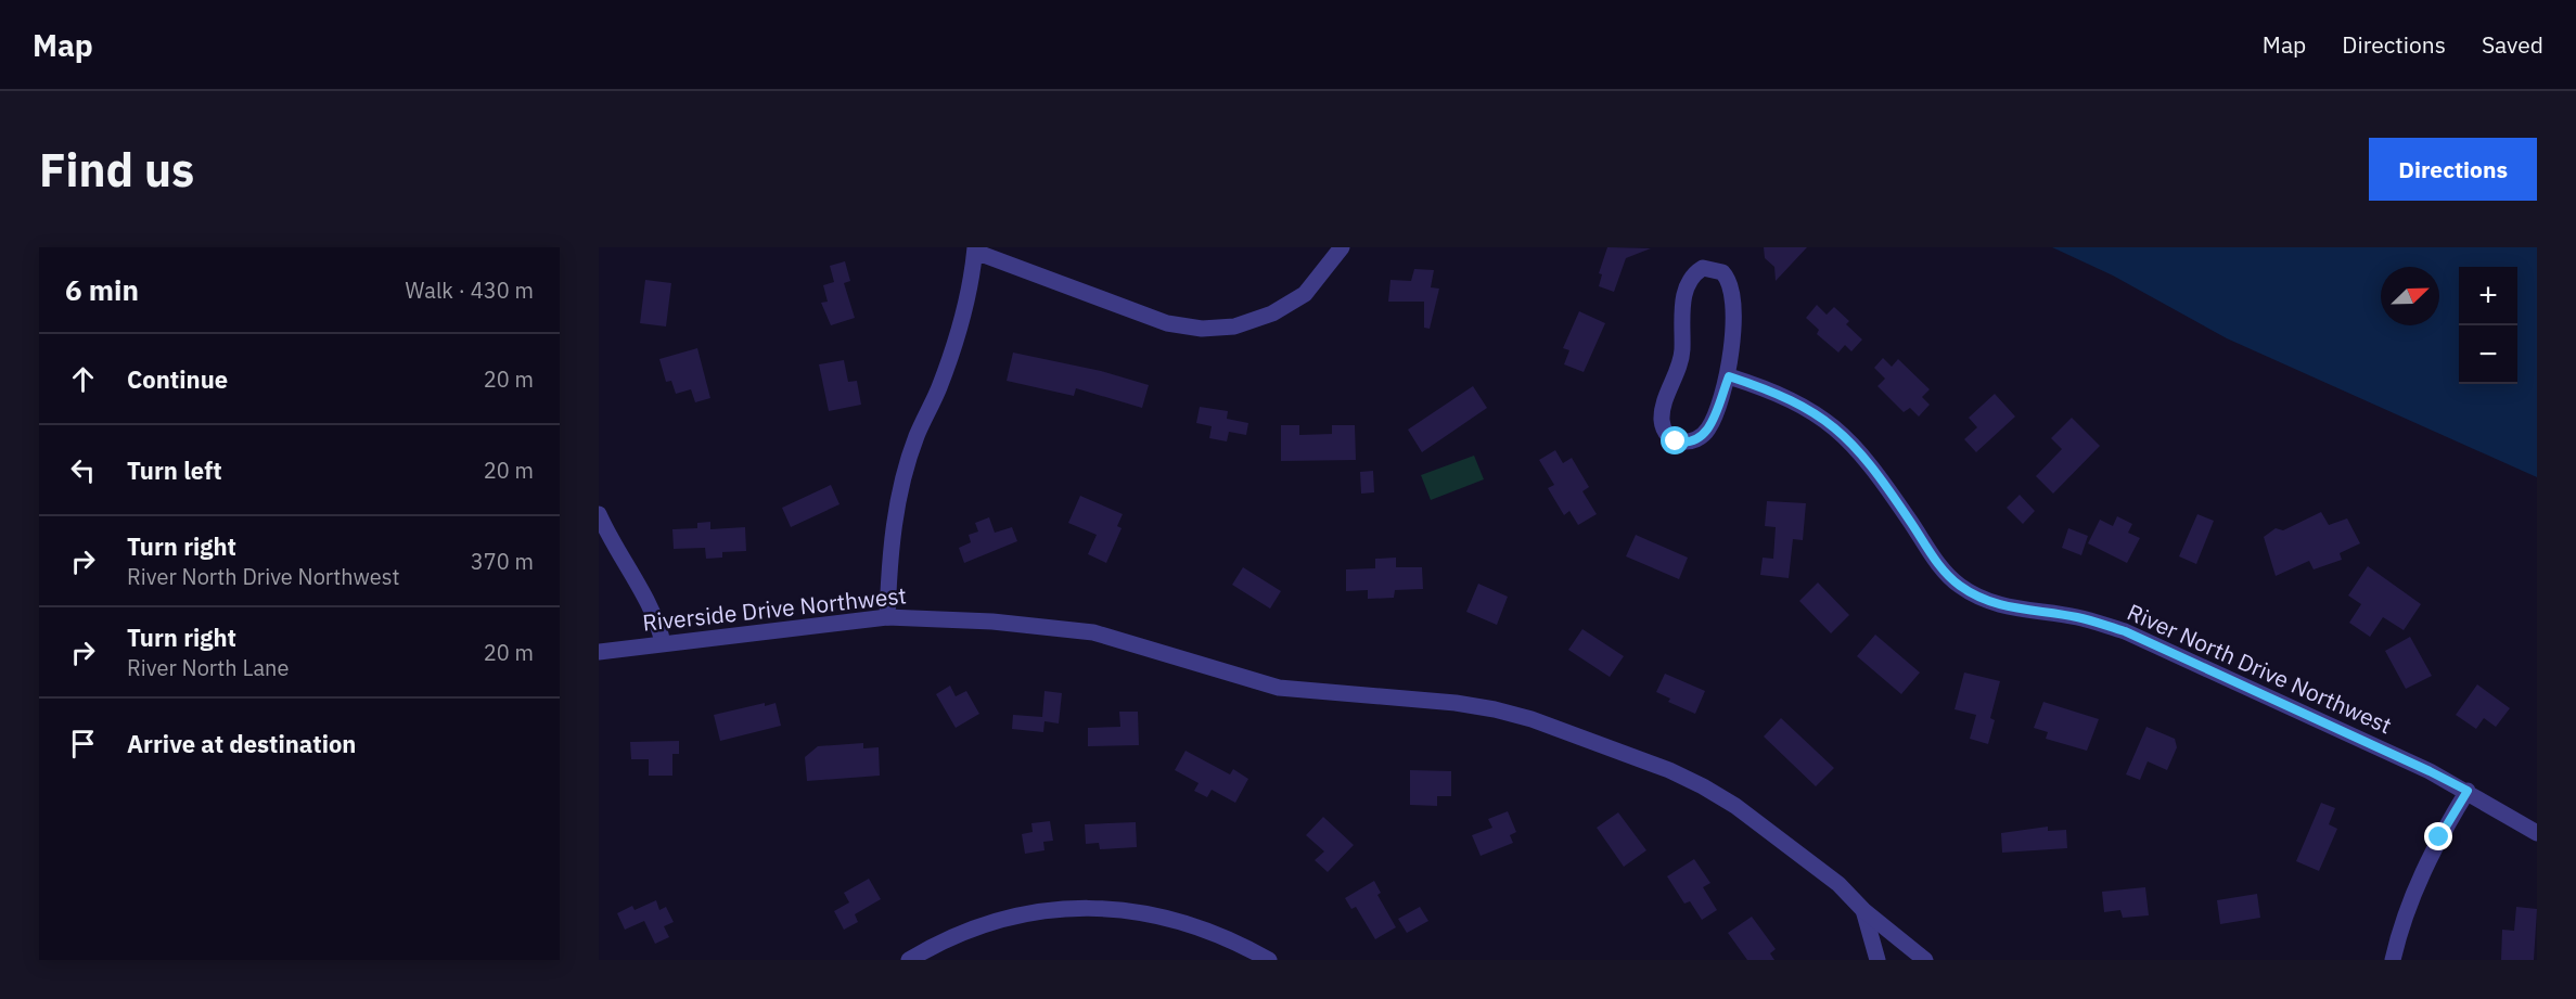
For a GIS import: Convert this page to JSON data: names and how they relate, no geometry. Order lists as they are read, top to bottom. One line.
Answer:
{"streets":{"street":["Riverside Drive Northwest","River North Drive Northwest"]},"north":"top right","page":{"header":"Map","nav":["Map","Directions","Saved"],"buttons":"Directions","title":"Find us","heading":["6 min","Walk · 430 m"],"map_buttons":["+","−"],"list":[["Continue","20 m"],["Turn left","20 m"],["Turn right","River North Drive Northwest","370 m"],["Turn right","River North Lane","20 m"],"Arrive at destination"]}}
